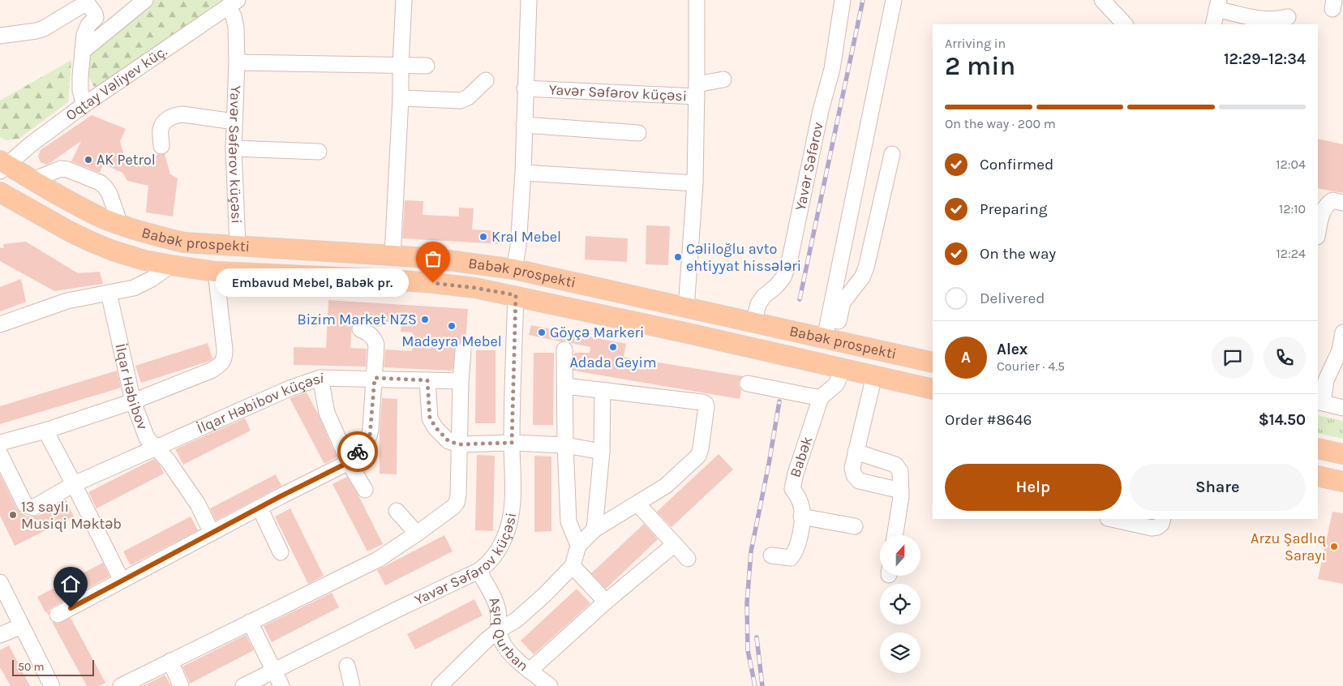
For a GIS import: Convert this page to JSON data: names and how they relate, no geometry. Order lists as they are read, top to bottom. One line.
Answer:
{"streets":{"main road":["Babək prospekti"],"street":["Oqtay Vəliyev küç.","Yavər Səfərov küçəsi","Yavər Səfərov","İlqar Həbibov","İlqar Həbibov küçəsi","Babək","Aşıq Qurban"]},"crossings":[["Oqtay Vəliyev küç.","Yavər Səfərov küçəsi"],["Oqtay Vəliyev küç.","Babək prospekti"],["Yavər Səfərov küçəsi","Babək prospekti"],["Yavər Səfərov küçəsi","Aşıq Qurban"],["Yavər Səfərov","Babək prospekti"],["İlqar Həbibov","İlqar Həbibov küçəsi"]],"places":["AK Petrol","Kral Mebel","Cəliloğlu avto ehtiyyat hissələri","Embavud Mebel, Babək pr.","Bizim Market NZS","Madeyra Mebel","Göyçə Markeri","Adada Geyim","13 saylı Musiqi Məktəb","Arzu Şadlıq Sarayı"],"scale_bar":"50 m","north":"top","page":{"heading":["2 min","Arriving in","12:29–12:34"],"panel":["Alex","Courier · 4.5","Order #8646","$14.50"],"bar":"On the way · 200 m","list":[["Confirmed","12:04"],["Preparing","12:10"],["On the way","12:24"],"Delivered"],"bubble":"Embavud Mebel, Babək pr.","round":"A","buttons":["Help","Share"],"scale":"50 m"}}
